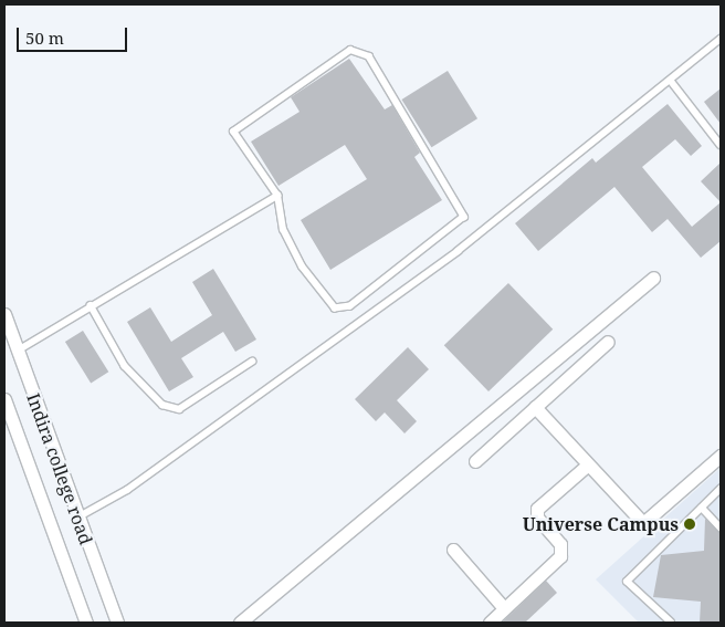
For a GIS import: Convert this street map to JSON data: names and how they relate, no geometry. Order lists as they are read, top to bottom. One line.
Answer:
{"streets":{"street":["Indira college road"]},"places":["Universe Campus"],"scale_bar":"50 m"}
